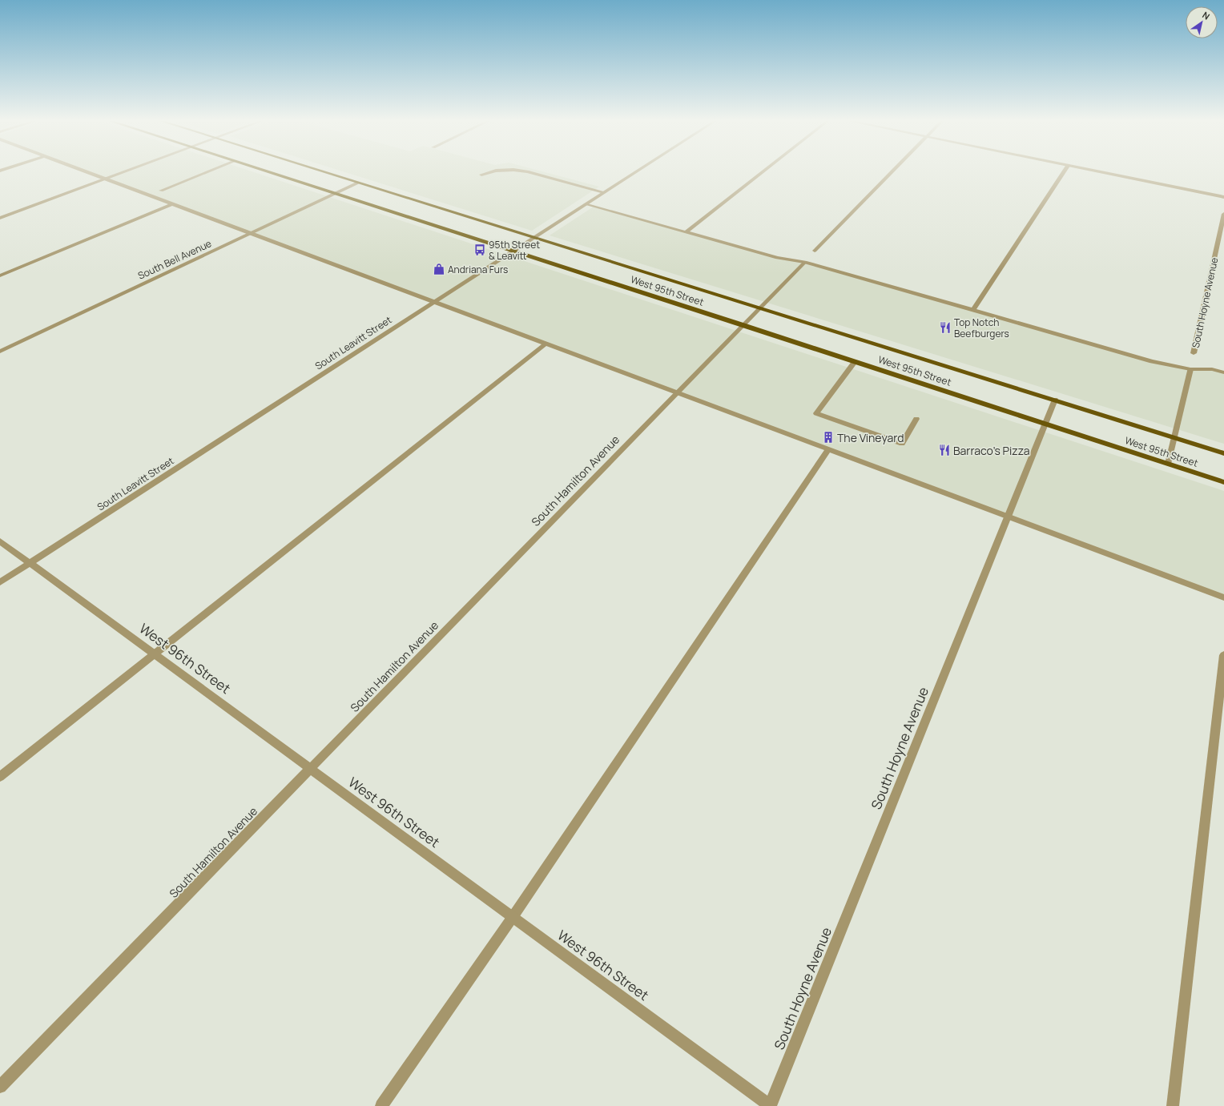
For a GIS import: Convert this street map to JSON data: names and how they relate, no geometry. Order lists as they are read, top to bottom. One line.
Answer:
{"streets":{"main road":["West 95th Street"],"street":["South Bell Avenue","South Hoyne Avenue","South Leavitt Street","South Hamilton Avenue","West 96th Street"]},"crossings":[["South Bell Avenue","West 95th Street"],["West 95th Street","South Hoyne Avenue"],["West 95th Street","South Leavitt Street"],["West 95th Street","South Hamilton Avenue"],["South Hoyne Avenue","West 96th Street"],["South Leavitt Street","West 96th Street"],["South Hamilton Avenue","West 96th Street"]],"places":{"bus stop":["95th Street & Leavitt"],"shop":["Andriana Furs"],"restaurant":["Top Notch Beefburgers","Barraco's Pizza"],"building":["The Vineyard"]},"north":"top right"}
